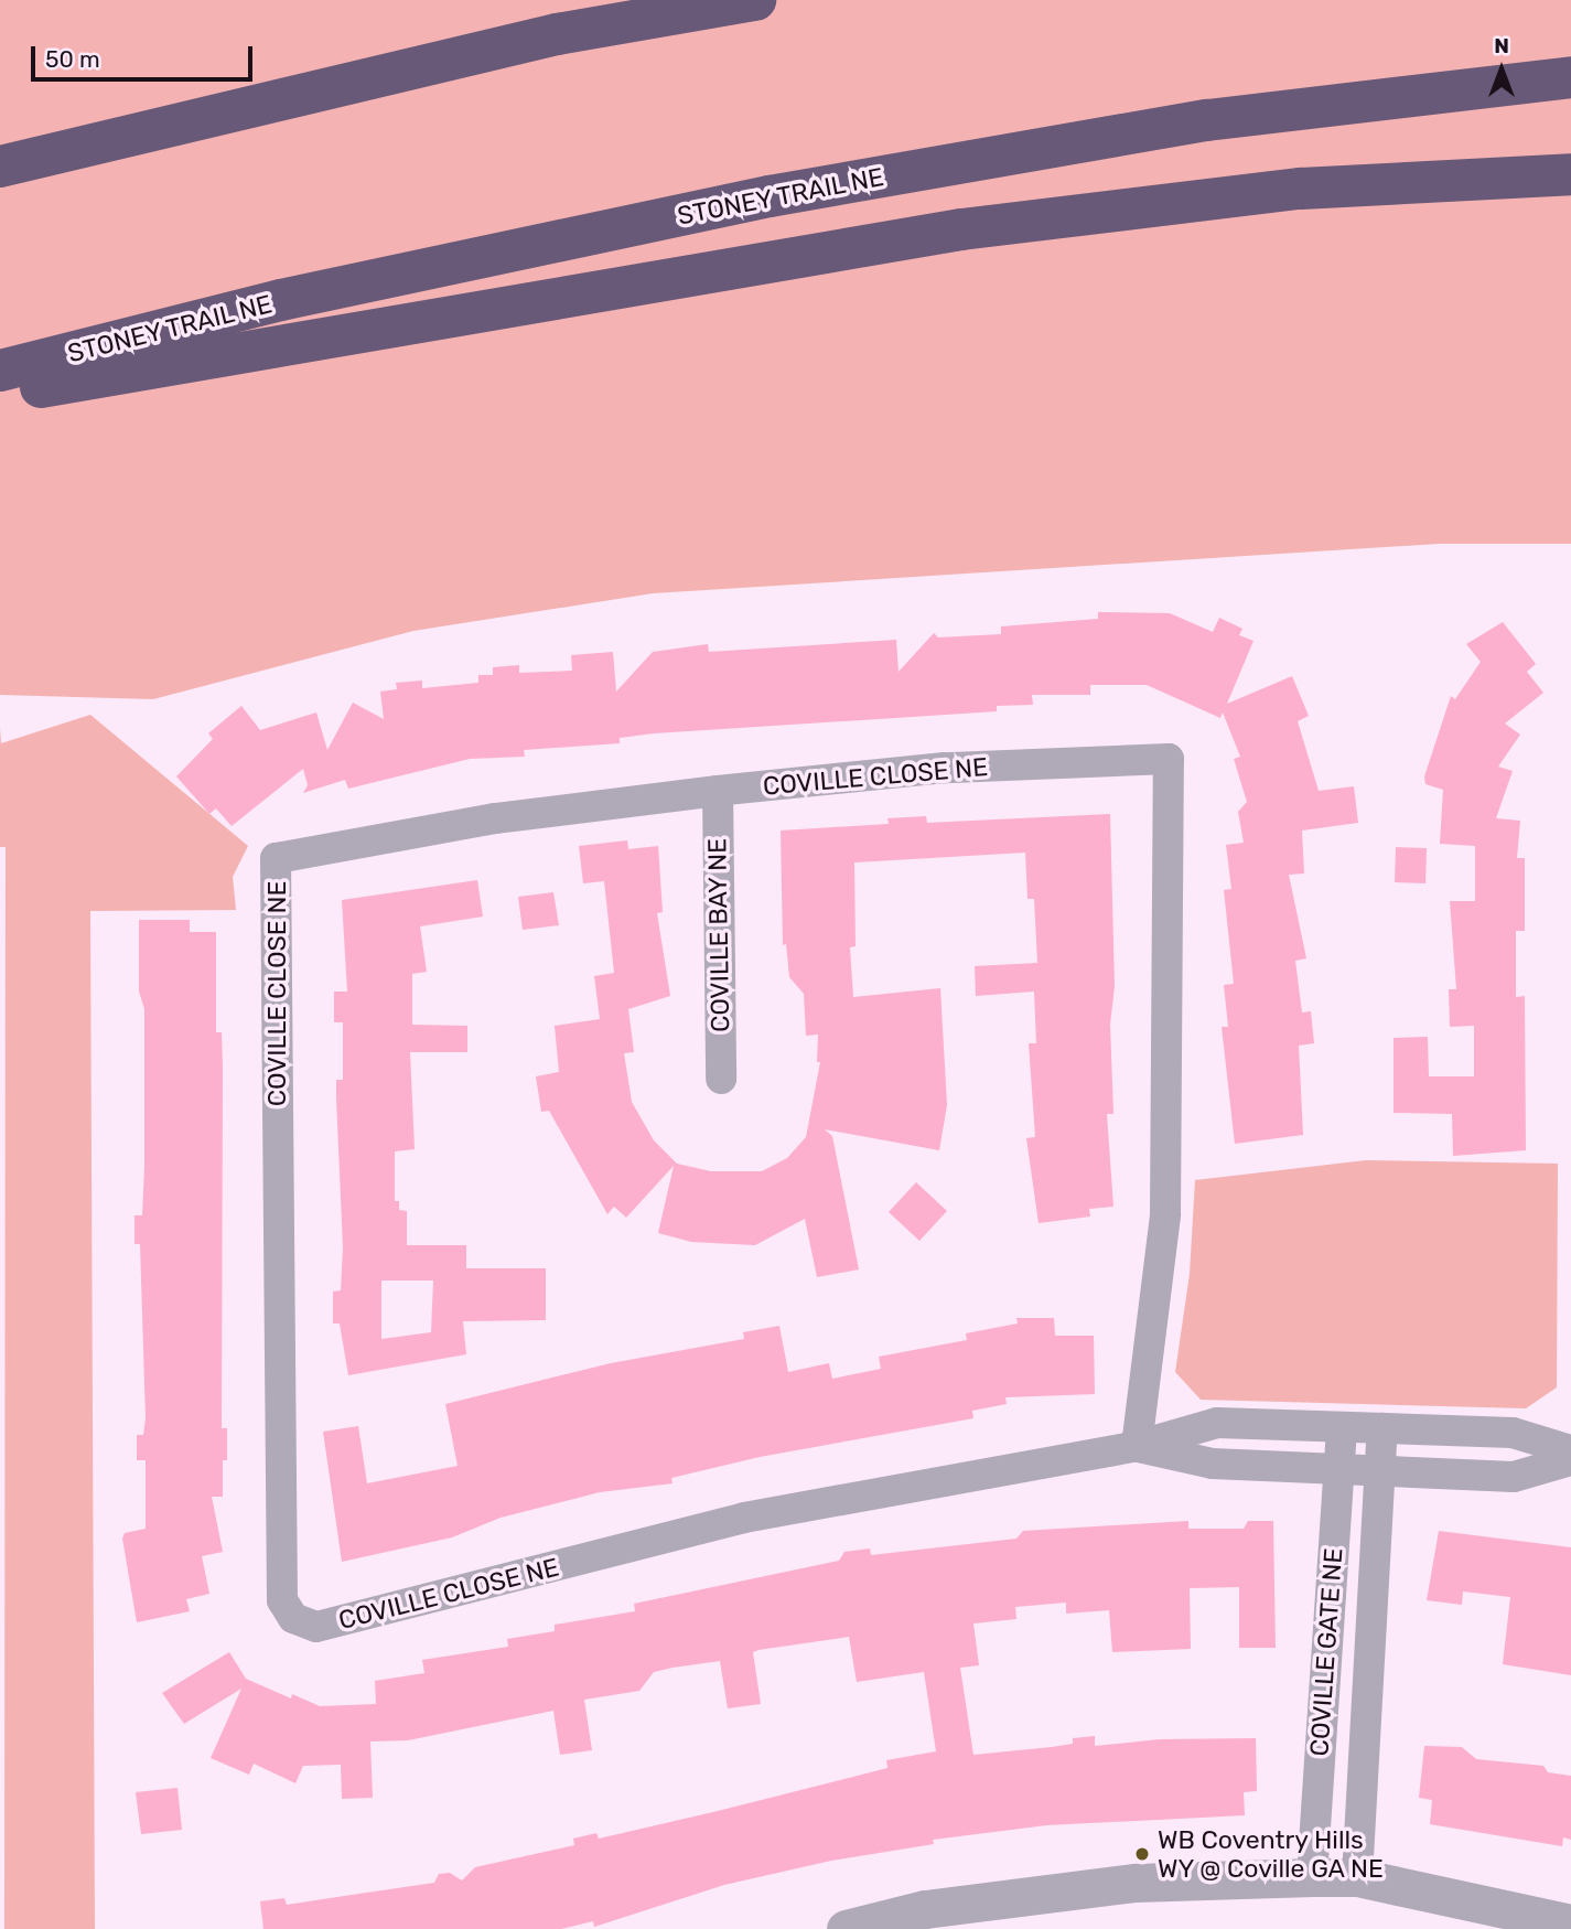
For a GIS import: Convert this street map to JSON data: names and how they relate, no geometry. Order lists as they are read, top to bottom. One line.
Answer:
{"streets":{"highway":["STONEY TRAIL NE"],"street":["COVILLE CLOSE NE","COVILLE BAY NE","COVILLE GATE NE"]},"crossings":[["COVILLE CLOSE NE","COVILLE BAY NE"],["COVILLE CLOSE NE","COVILLE GATE NE"]],"places":["WB Coventry Hills WY @ Coville GA NE"],"scale_bar":"50 m","north":"top"}
